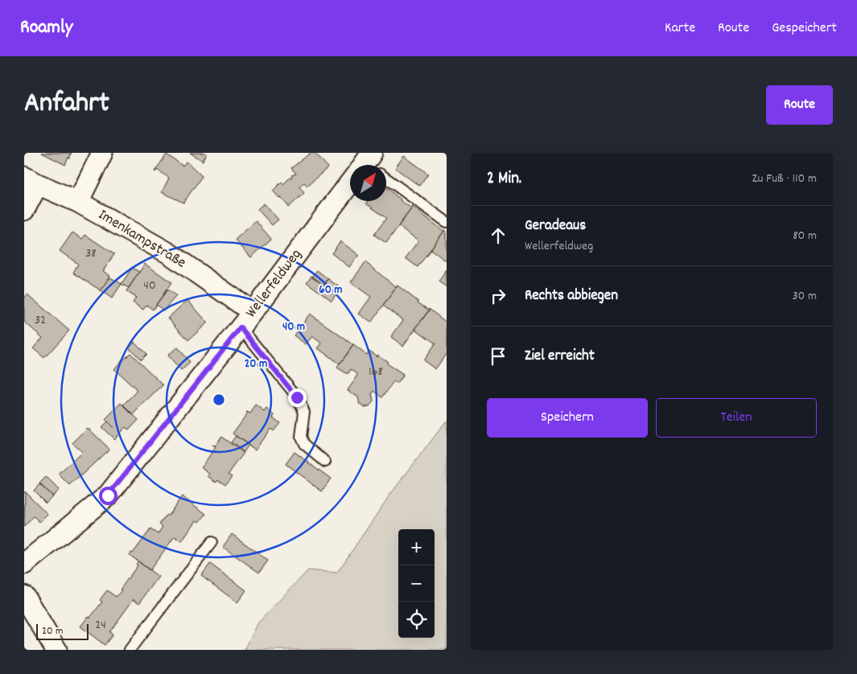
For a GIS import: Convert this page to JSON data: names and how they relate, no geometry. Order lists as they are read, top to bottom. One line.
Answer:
{"streets":{"street":["Imenkampstraße","Wellerfeldweg"]},"crossings":[["Imenkampstraße","Wellerfeldweg"]],"house_numbers":["38","40","32","168","24"],"scale_bar":"20 m","north":"top right","page":{"header":"Roamly","nav":["Karte","Route","Gespeichert"],"title":"Anfahrt","buttons":["Route",["Speichern","Teilen"]],"heading":["2 Min.","Zu Fuß · 110 m"],"list":[["Geradeaus","Wellerfeldweg","80 m"],["Rechts abbiegen","30 m"],"Ziel erreicht"],"map_buttons":["+","−"],"scale":"20 m"},"rings":["60 m","40 m","20 m"]}
